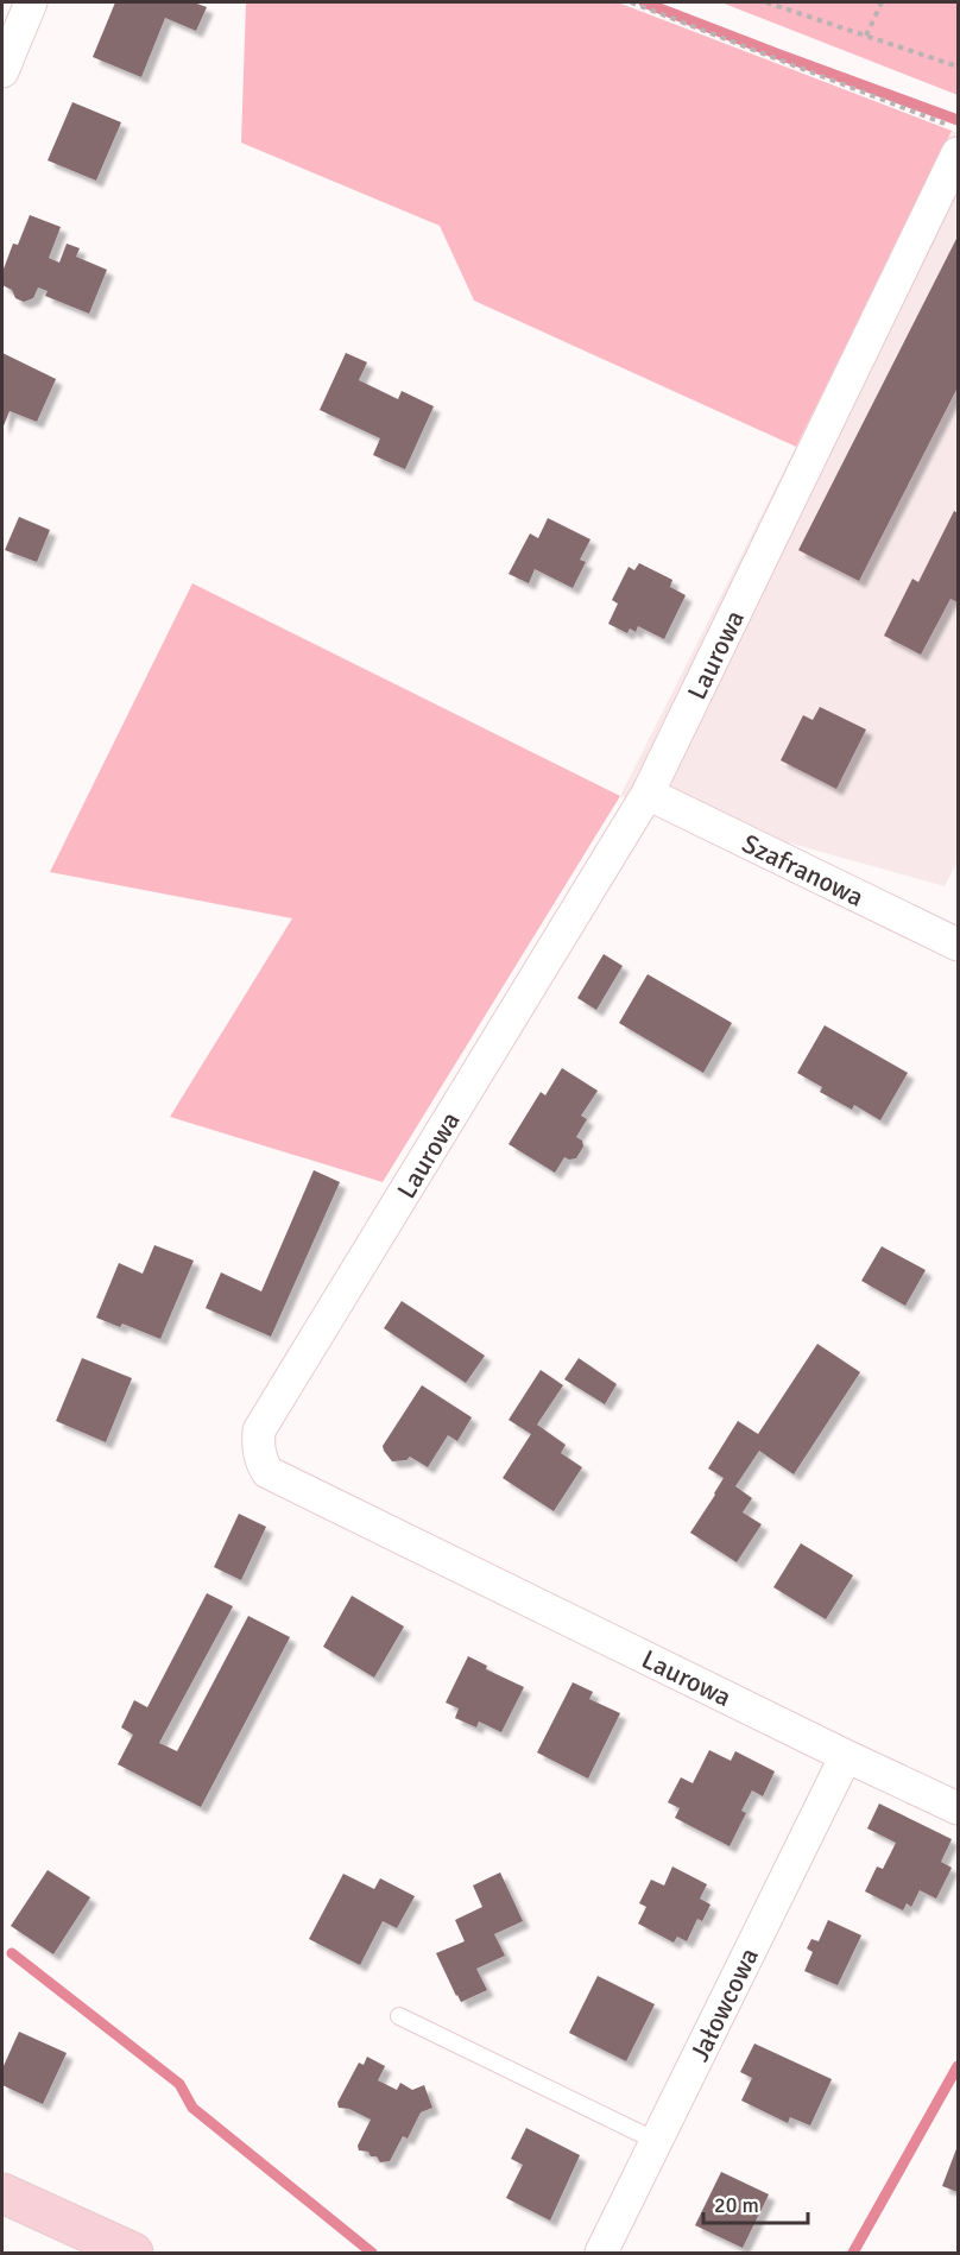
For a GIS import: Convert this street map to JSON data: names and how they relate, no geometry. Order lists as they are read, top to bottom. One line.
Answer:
{"streets":{"street":["Laurowa","Szafranowa","Jałowcowa"]},"crossings":[["Laurowa","Szafranowa"],["Laurowa","Jałowcowa"]],"scale_bar":"20 m"}
